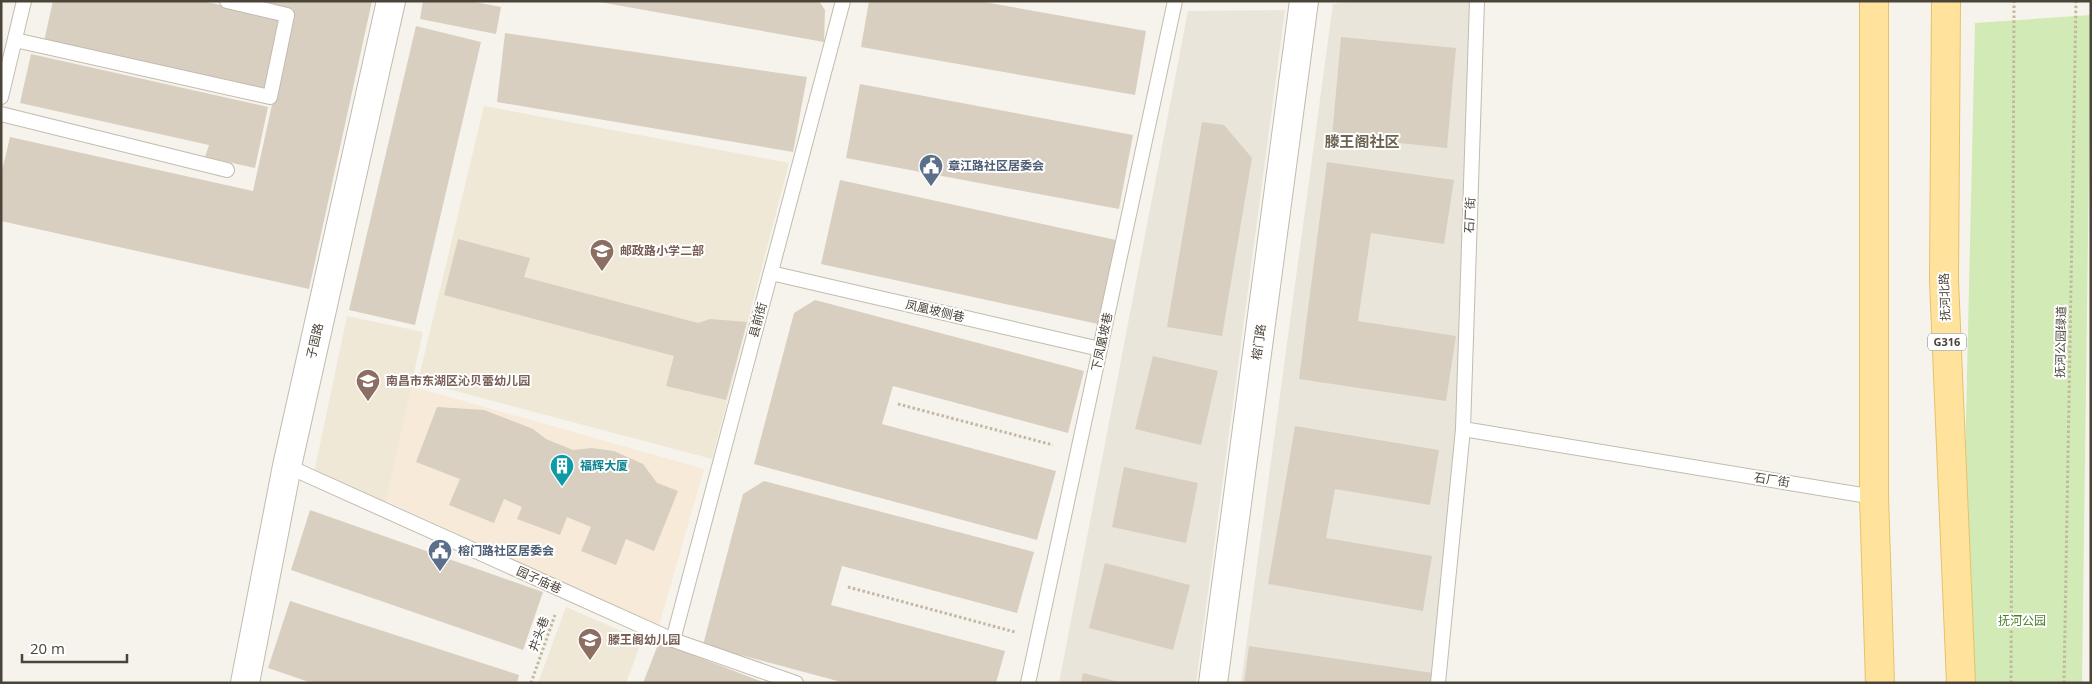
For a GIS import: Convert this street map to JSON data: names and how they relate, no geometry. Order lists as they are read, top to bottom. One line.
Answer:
{"streets":{"main road":["抚河北路","G316"],"street":["子固路","榕门路"],"lane":["石厂街","凤凰坡侧巷","县前街","下凤凰坡巷","园子庙巷"],"path":["抚河公园绿道","井头巷"]},"crossings":[["凤凰坡侧巷","县前街"],["凤凰坡侧巷","下凤凰坡巷"],["县前街","园子庙巷"],["子固路","园子庙巷"],["园子庙巷","井头巷"]],"districts":["滕王阁社区"],"parks":["抚河公园"],"places":{"public building":["章江路社区居委会","榕门路社区居委会"],"school or university":["邮政路小学二部","南昌市东湖区沁贝蕾幼儿园","滕王阁幼儿园"],"building":["福辉大厦"]},"scale_bar":"20 m"}
